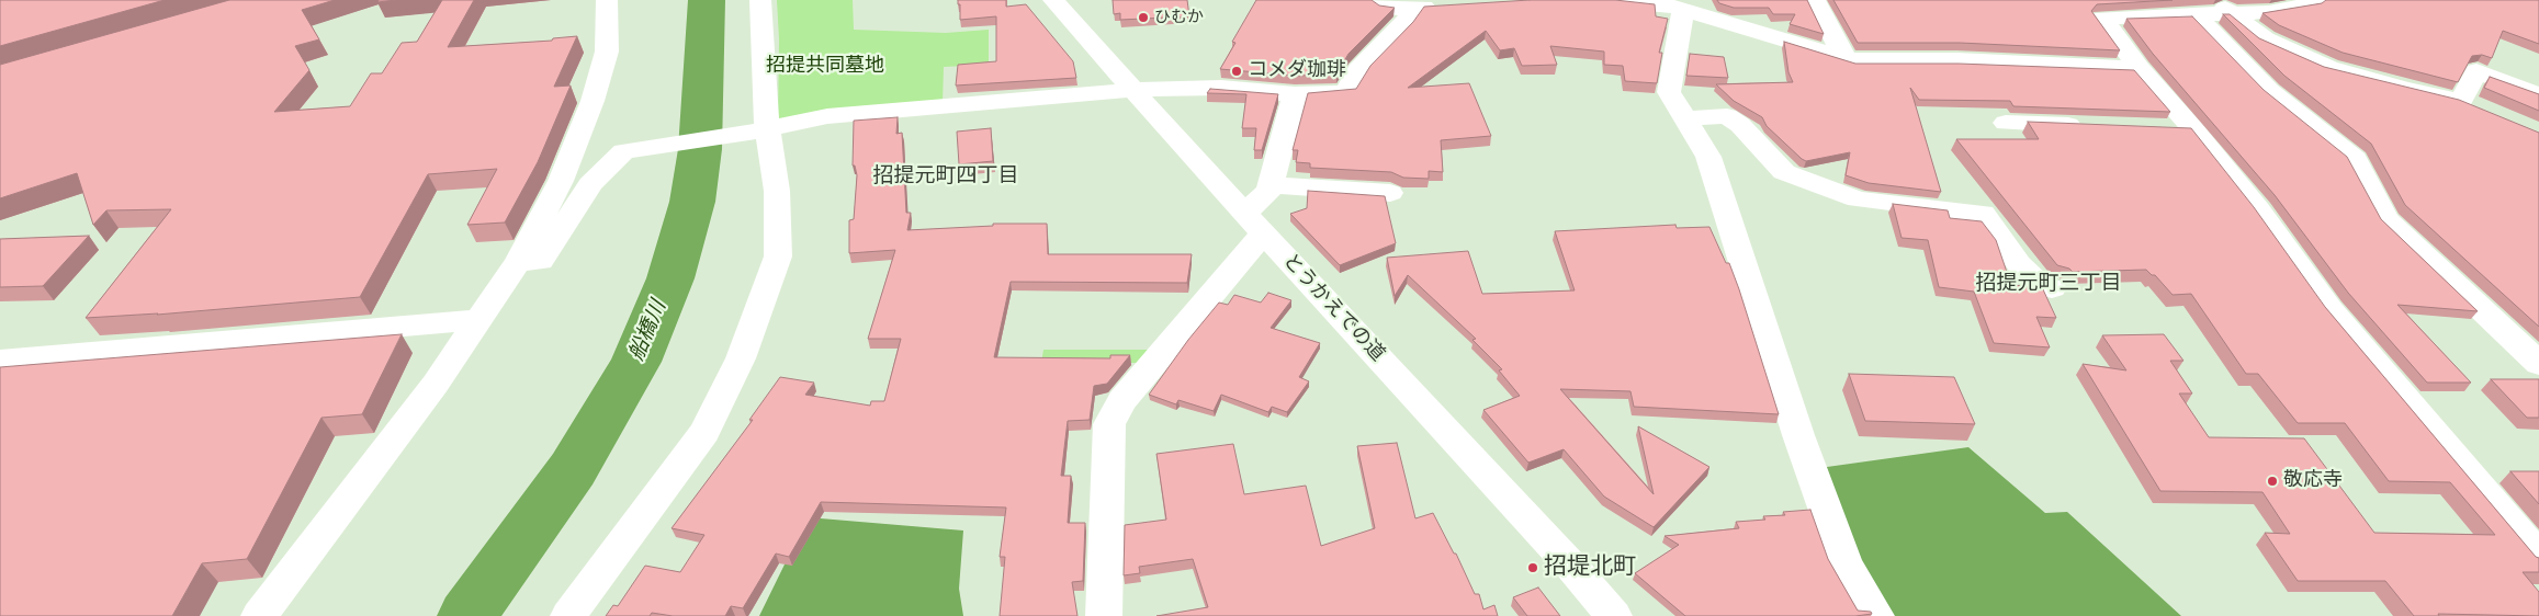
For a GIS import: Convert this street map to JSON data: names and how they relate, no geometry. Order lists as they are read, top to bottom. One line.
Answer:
{"streets":{"street":["とうかえでの道"]},"districts":["招提元町四丁目","招提元町三丁目"],"water":["船橋川"],"parks":["招提共同墓地"],"places":["ひむか","コメダ珈琲","敬応寺","招堤北町"]}
